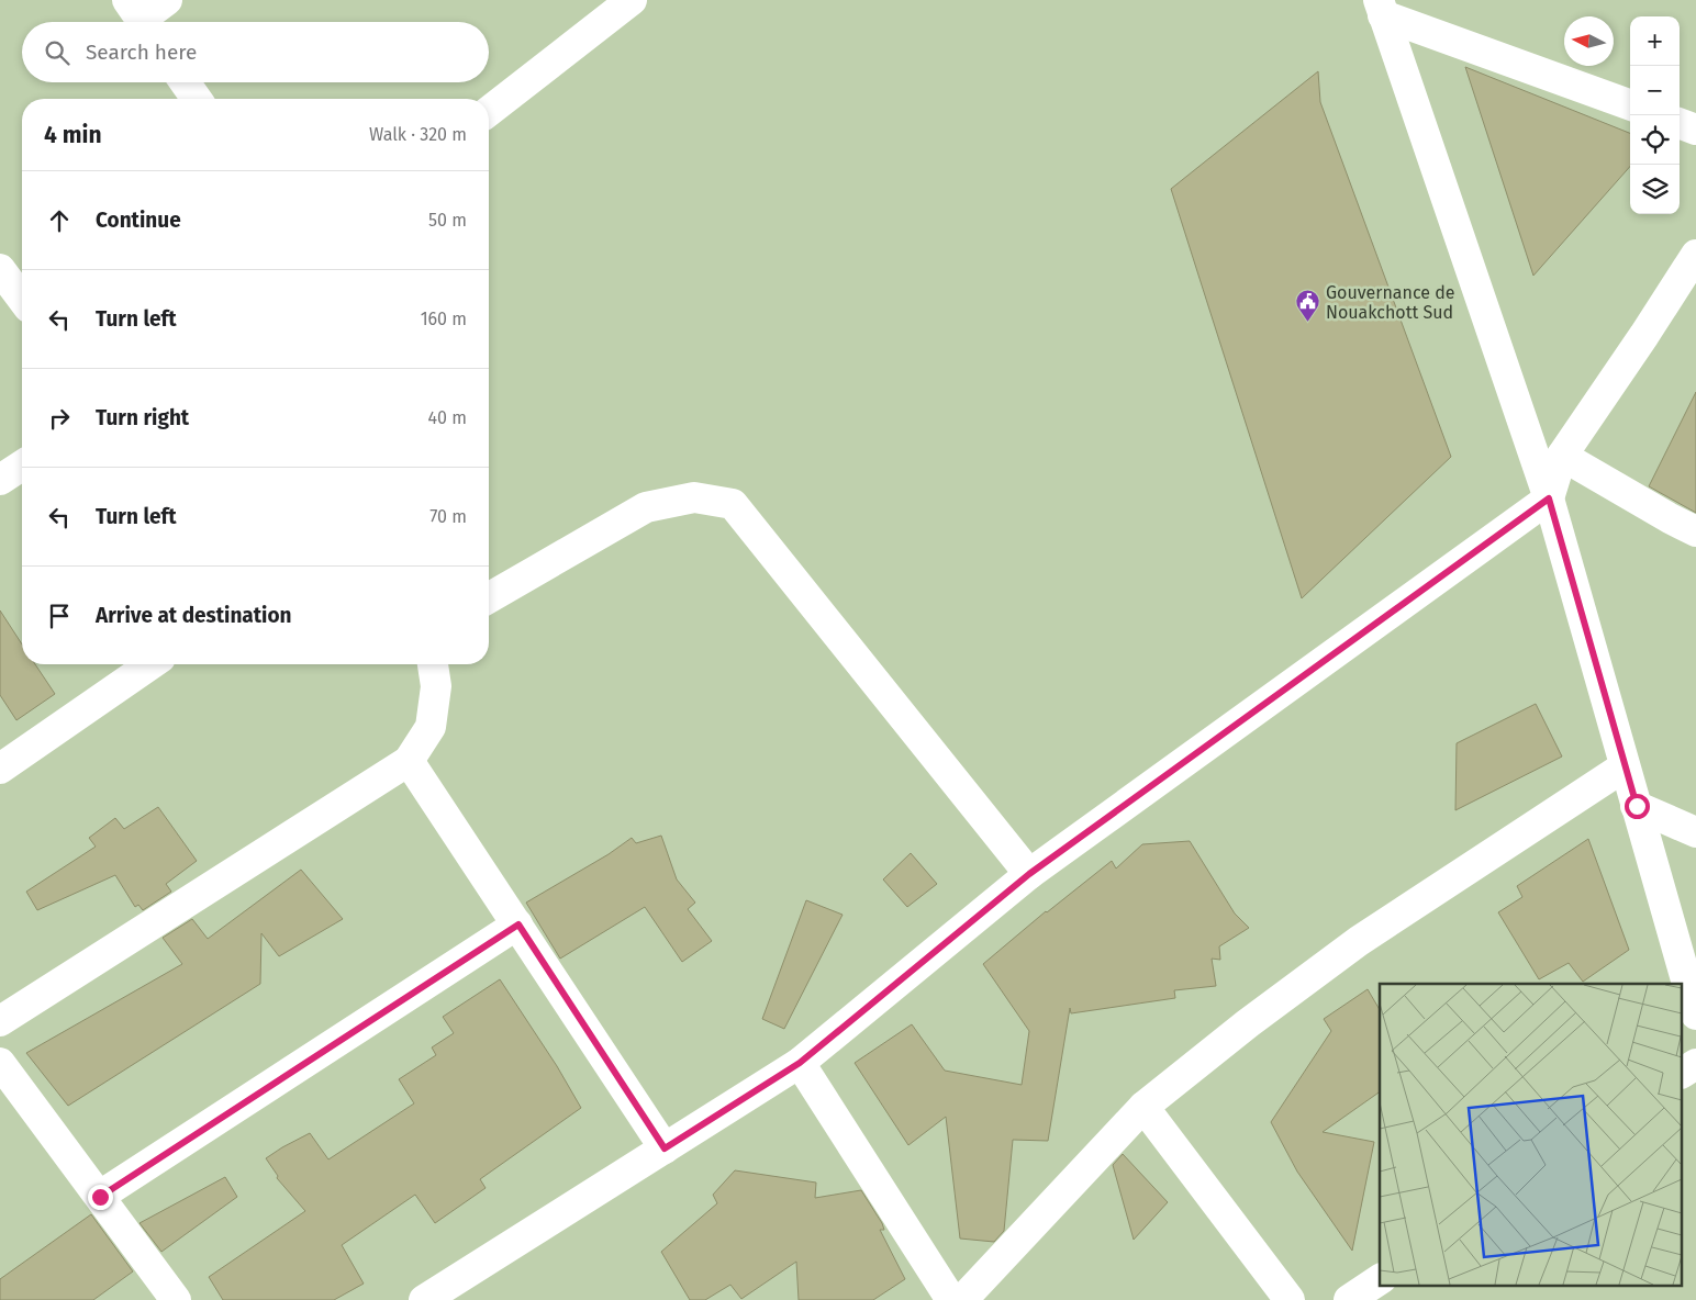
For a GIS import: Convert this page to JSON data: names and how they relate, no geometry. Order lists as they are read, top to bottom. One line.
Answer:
{"places":{"public building":["Gouvernance de Nouakchott Sud"]},"north":"left","page":{"map_buttons":["+","−"],"search":"Search here","heading":["4 min","Walk · 320 m"],"list":[["Continue","50 m"],["Turn left","160 m"],["Turn right","40 m"],["Turn left","70 m"],"Arrive at destination"]}}
